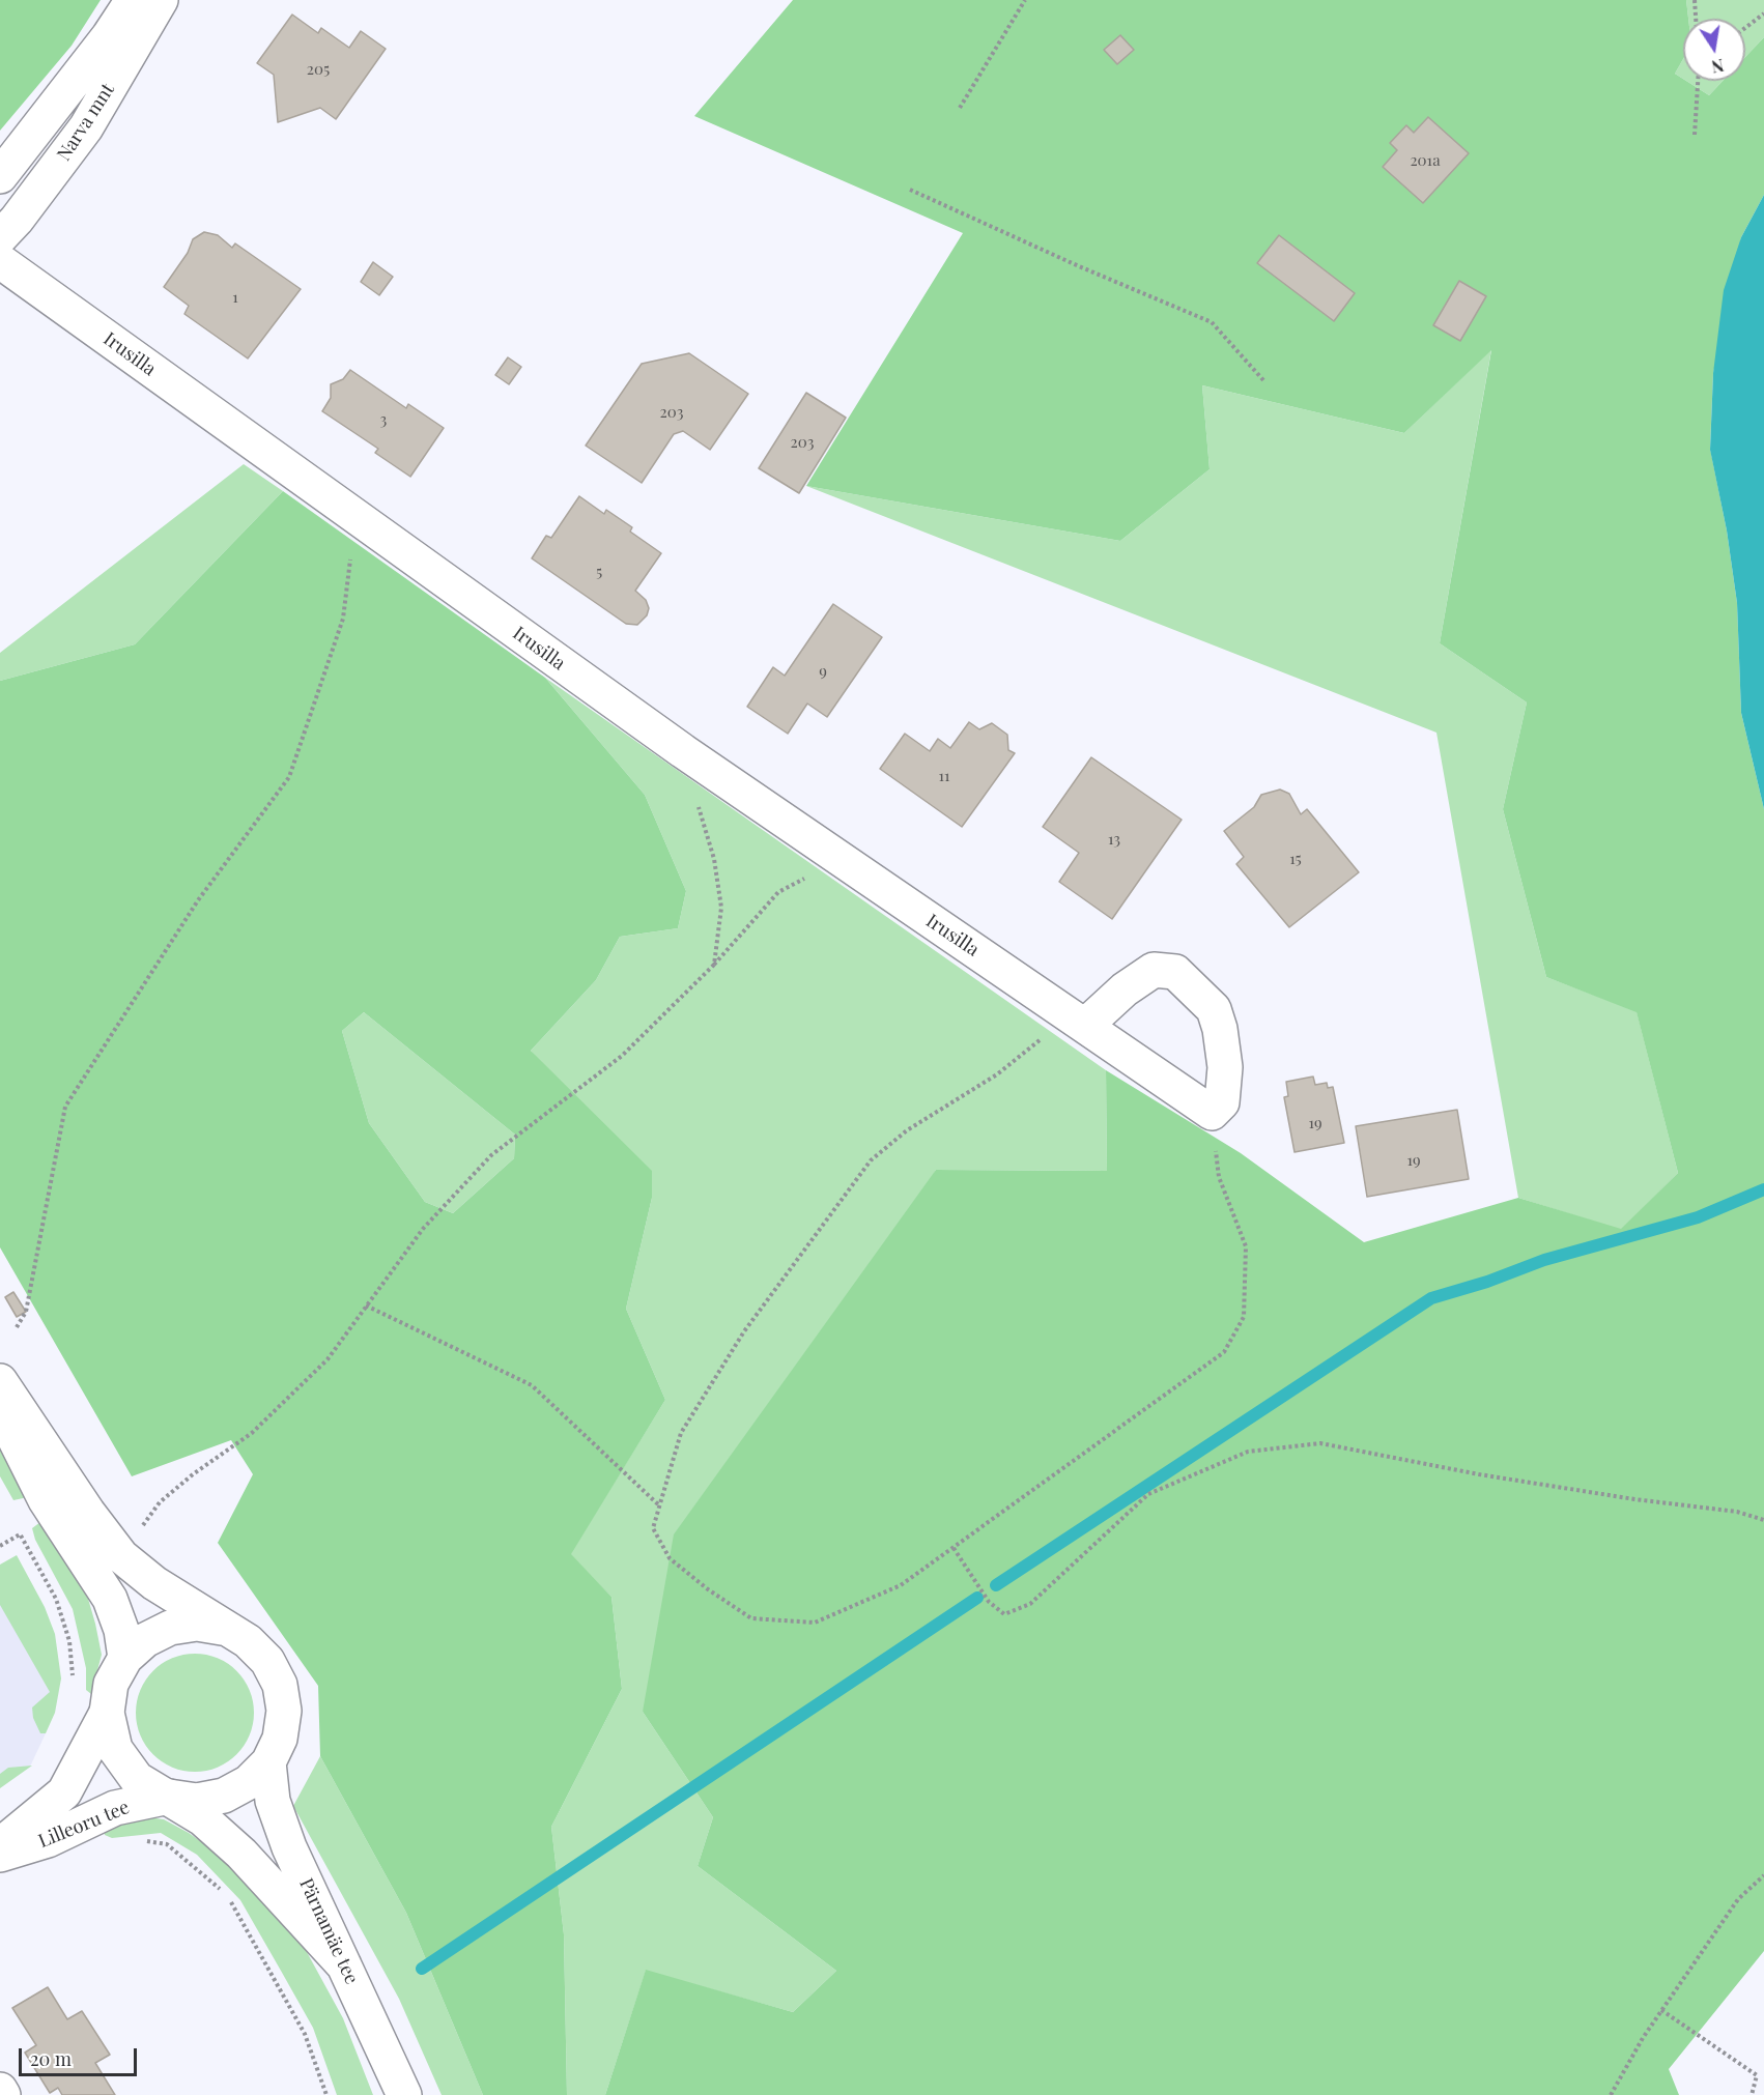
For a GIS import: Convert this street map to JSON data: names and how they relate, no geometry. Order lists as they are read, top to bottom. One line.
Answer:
{"streets":{"main road":["Narva mnt","Irusilla","Lilleoru tee","Pärnamäe tee"]},"crossings":[["Lilleoru tee","Pärnamäe tee"]],"house_numbers":["205","201a","1","203","3","203","5","9","11","13","15","19","19"],"scale_bar":"20 m","north":"bottom"}
